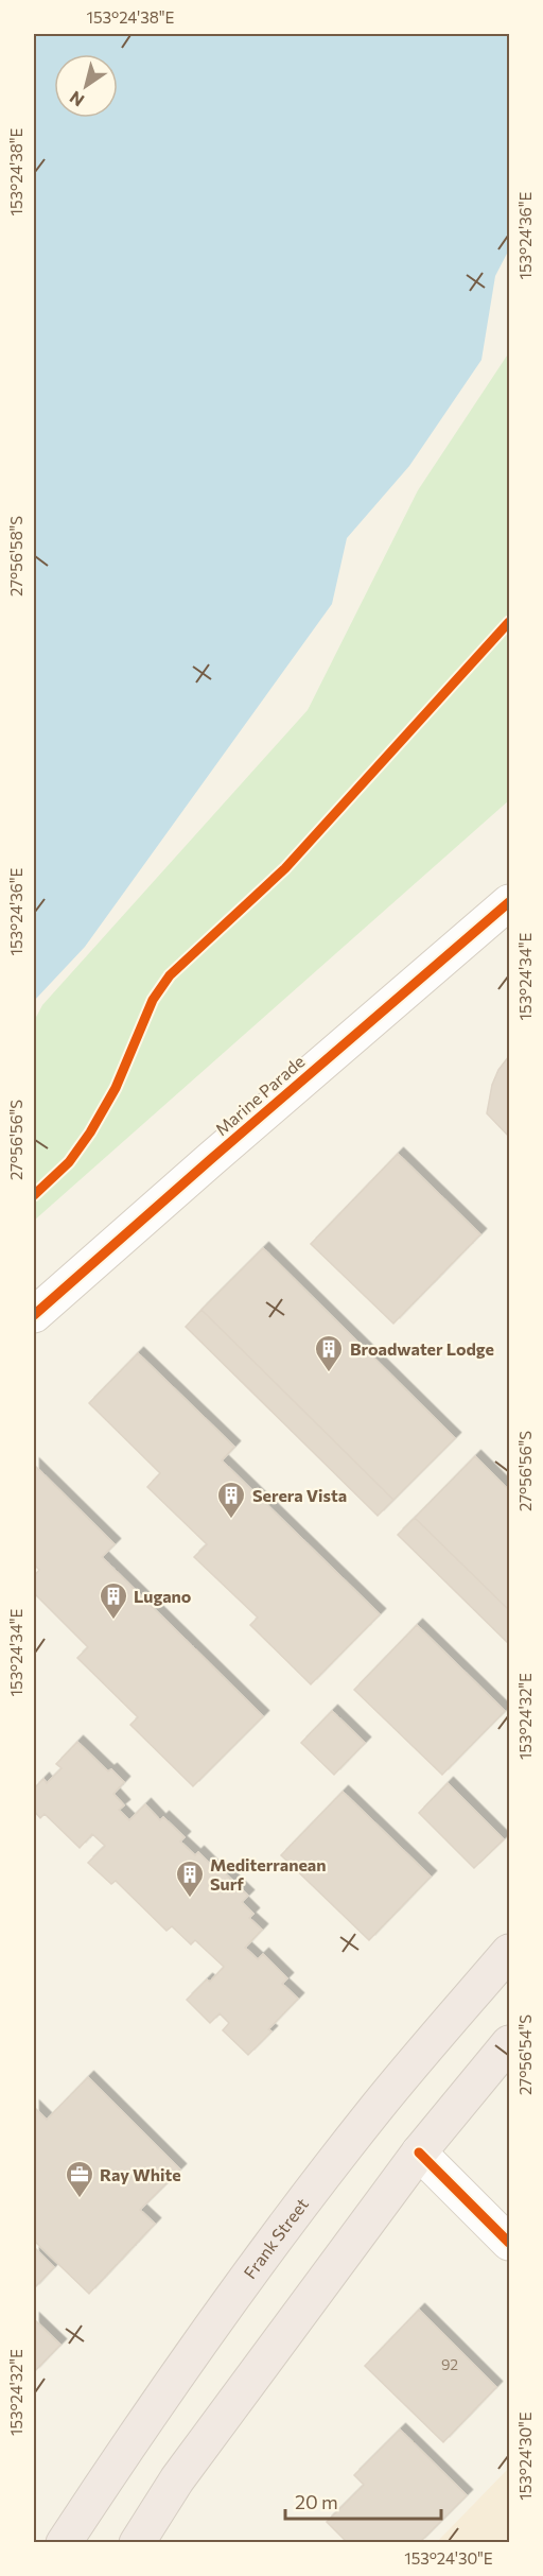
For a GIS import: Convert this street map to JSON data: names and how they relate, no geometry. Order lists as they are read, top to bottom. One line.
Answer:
{"streets":{"highway":["Frank Street"],"street":["Marine Parade"]},"places":{"building":["Broadwater Lodge","Serera Vista","Lugano","Mediterranean Surf"],"office":["Ray White"]},"house_numbers":["92"],"scale_bar":"20 m","north":"bottom left","coordinates":["153°24'38\"E","153°24'36\"E","27°56'58\"S","153°24'34\"E","27°56'56\"S","153°24'32\"E","27°56'54\"S","153°24'30\"E"]}
